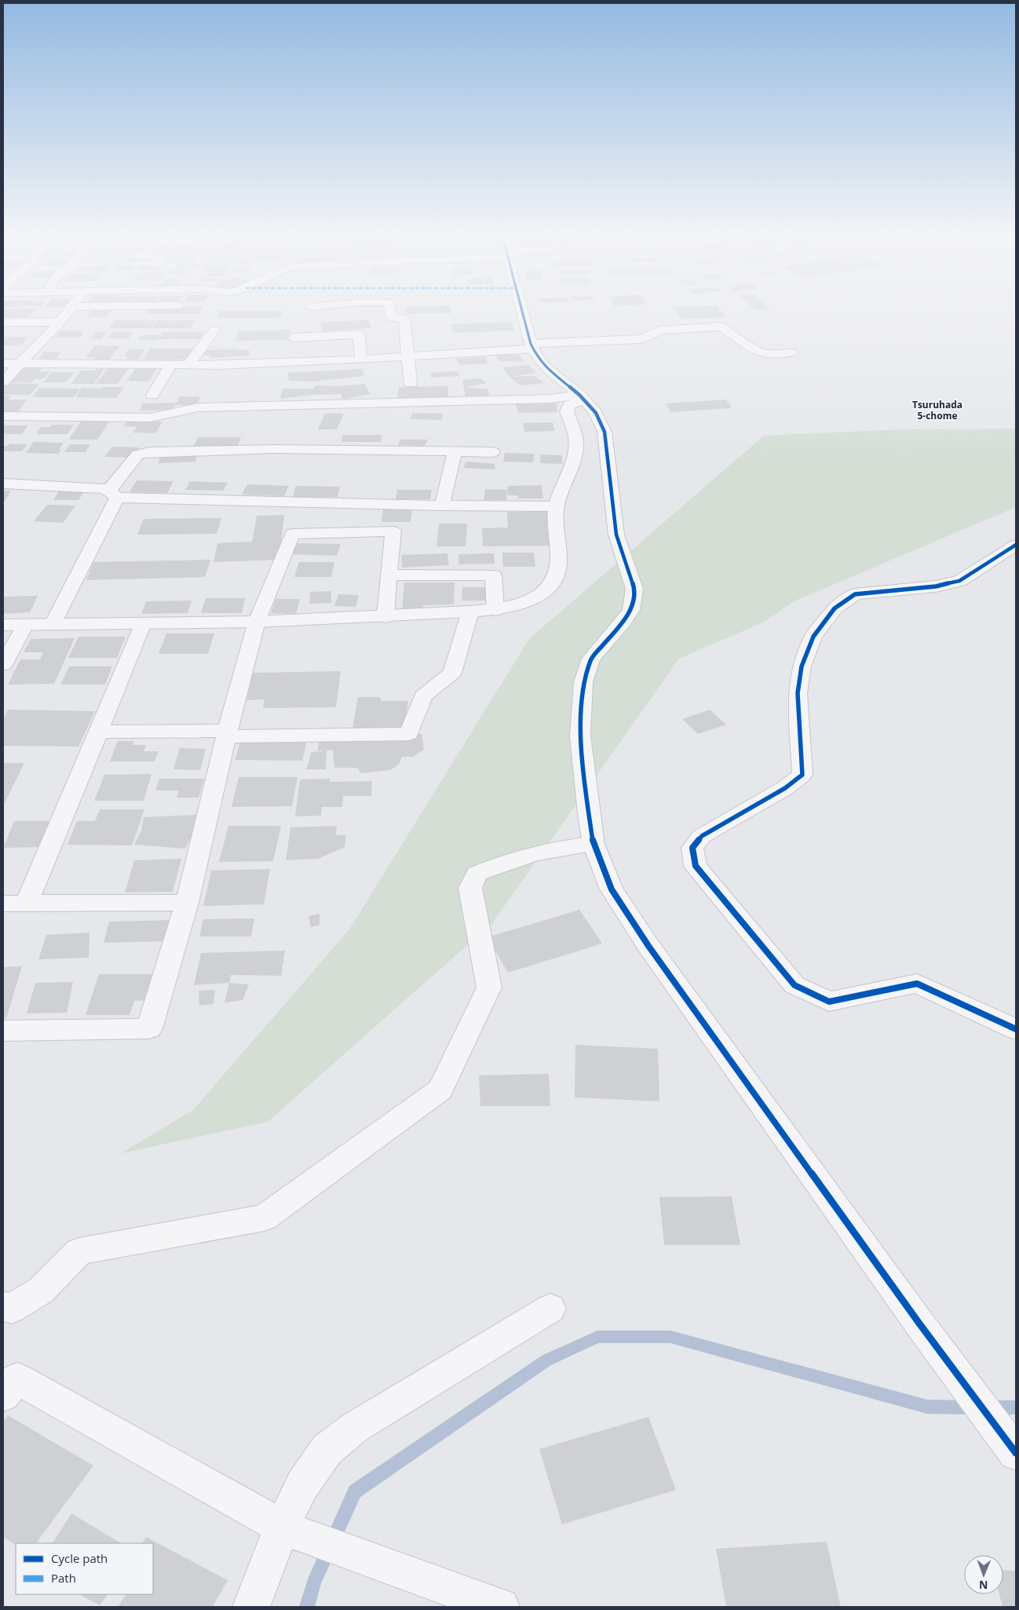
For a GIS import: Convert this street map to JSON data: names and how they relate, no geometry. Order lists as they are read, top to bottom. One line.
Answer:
{"districts":["Tsuruhada 5-chome"],"legend":["Cycle path","Path"],"north":"bottom"}
